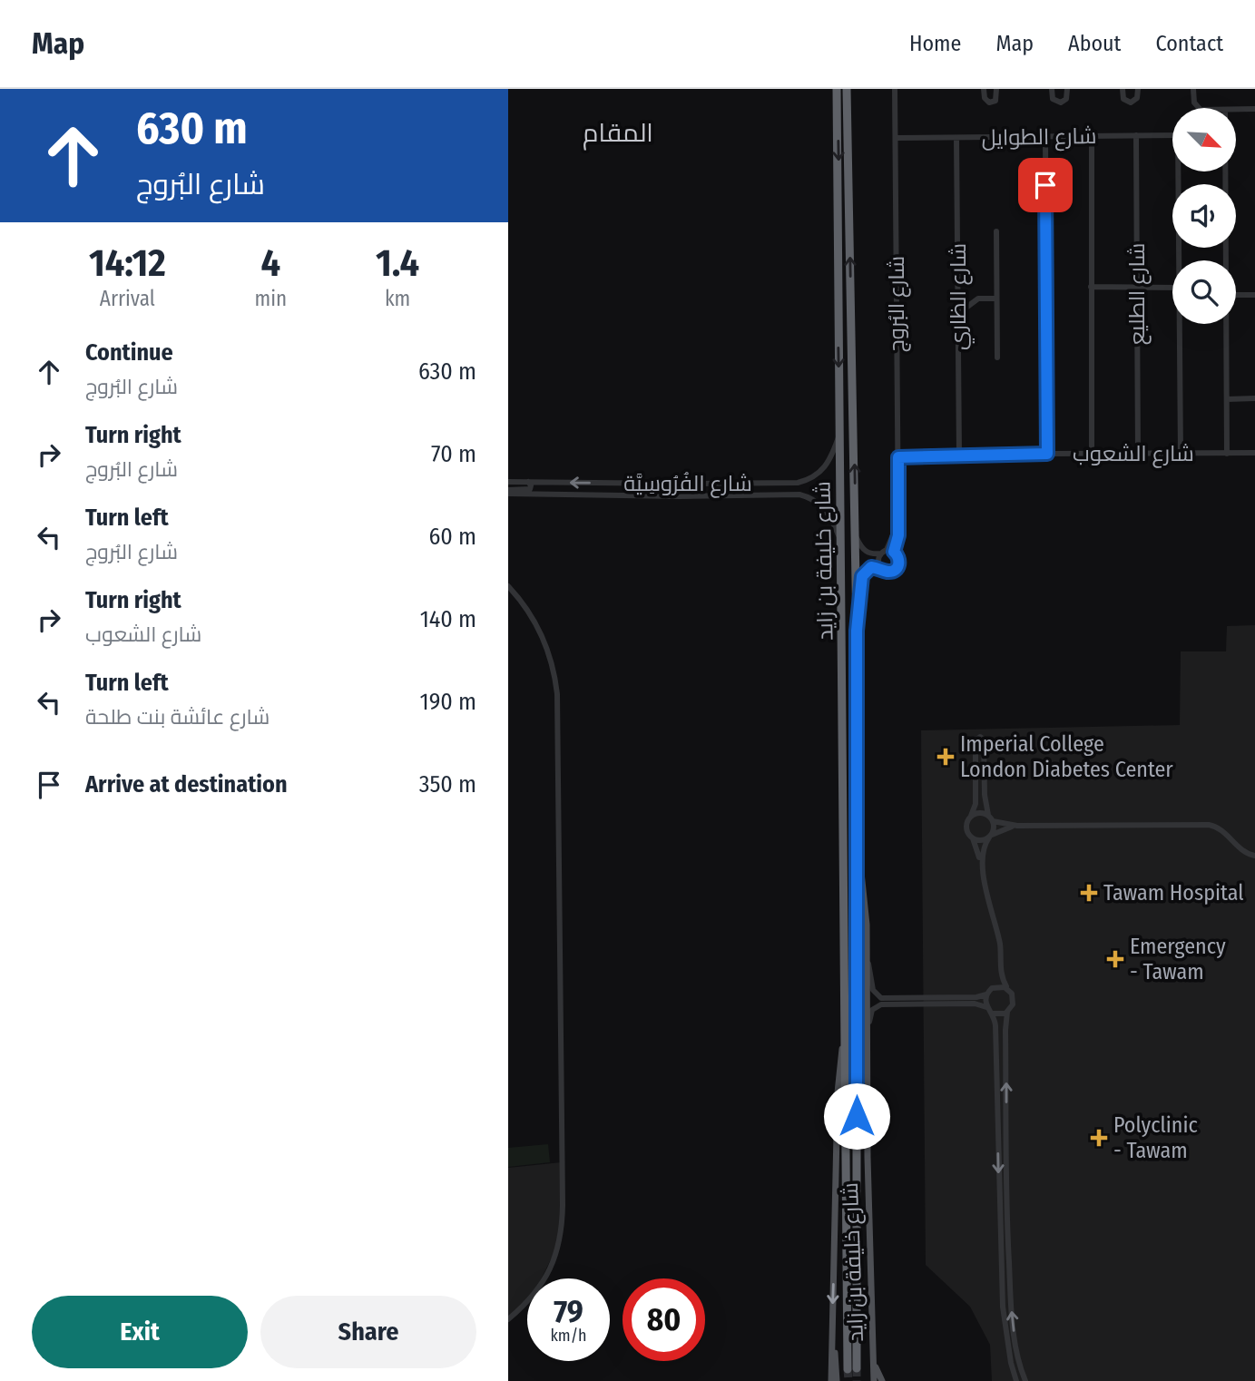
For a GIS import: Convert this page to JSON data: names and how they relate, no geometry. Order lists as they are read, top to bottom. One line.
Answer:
{"streets":{"highway":["شارع خليفة بن زايد"],"street":["شارع الطوايل","شارع الطليع","شارع الظاري","شارع البُروج","شارع الشعوب","شارع الفُرُوسِيَّة"]},"crossings":[["شارع الطوايل","شارع الطليع"],["شارع الطوايل","شارع الظاري"],["شارع الطوايل","شارع البُروج"],["شارع الطليع","شارع الشعوب"],["شارع الظاري","شارع الشعوب"],["شارع البُروج","شارع الشعوب"],["شارع الفُرُوسِيَّة","شارع خليفة بن زايد"]],"one_way":["شارع الفُرُوسِيَّة"],"districts":["المقام"],"places":{"health":["Imperial College London Diabetes Center","Tawam Hospital","Emergency - Tawam","Polyclinic - Tawam"]},"north":"bottom right","page":{"header":"Map","nav":["Home","Map","About","Contact"],"turn":["630 m","شارع البُروج"],"eta":["14:12","Arrival","4","min","1.4","km"],"list":[{"name":"Continue","note":"شارع البُروج","value":"630 m"},{"name":"Turn right","note":"شارع البُروج","value":"70 m"},{"name":"Turn left","note":"شارع البُروج","value":"60 m"},{"name":"Turn right","note":"شارع الشعوب","value":"140 m"},{"name":"Turn left","note":"شارع عائشة بنت طلحة","value":"190 m"},{"name":"Arrive at destination","value":"350 m"}],"speed":"79 km/h","limit":"80","buttons":["Exit","Share"]}}
